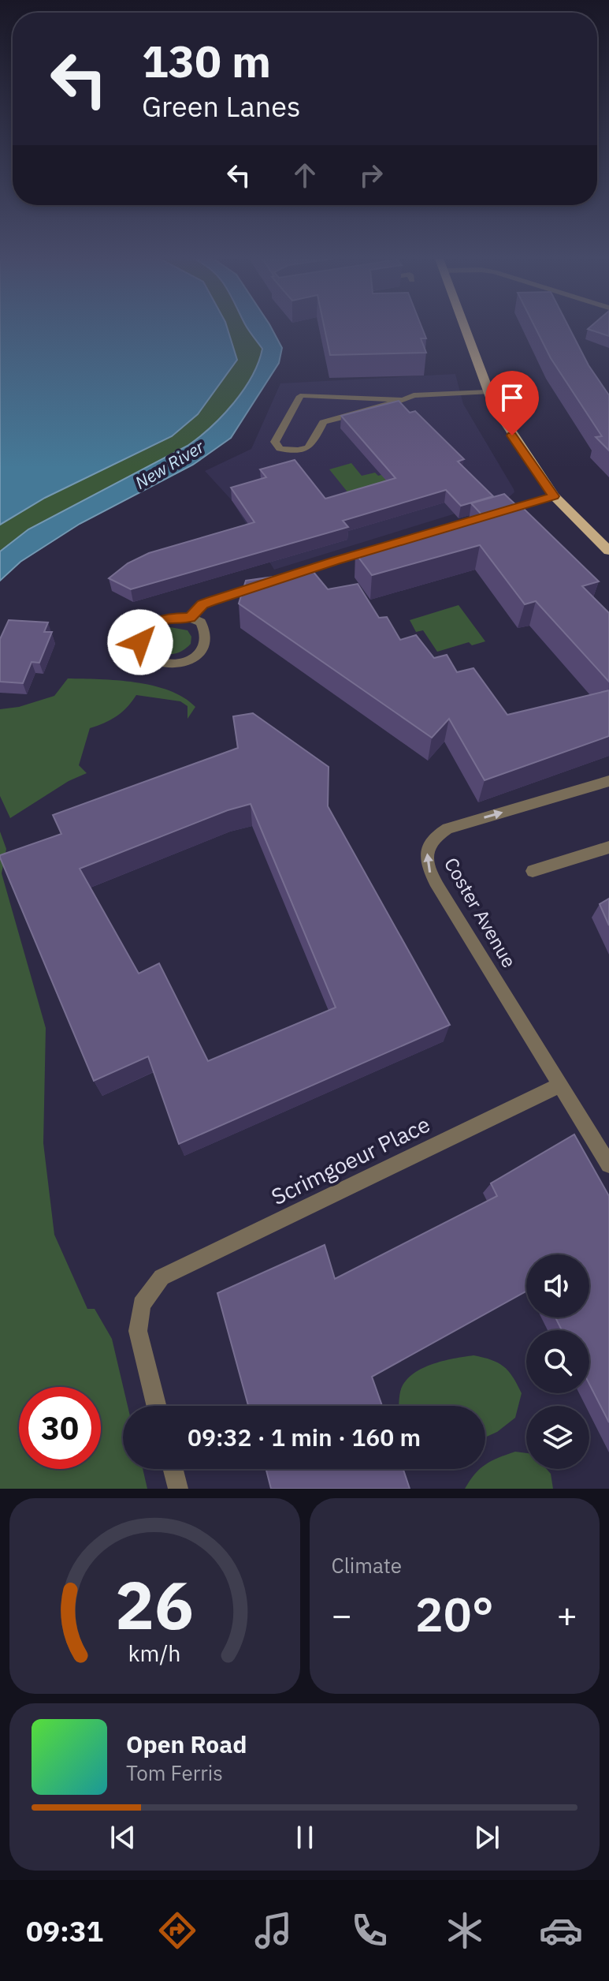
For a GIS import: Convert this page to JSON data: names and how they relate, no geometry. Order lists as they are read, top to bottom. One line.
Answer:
{"streets":{"street":["Coster Avenue","Scrimgoeur Place"]},"crossings":[["Coster Avenue","Scrimgoeur Place"]],"water":["New River"],"page":{"turn":["130 m","Green Lanes"],"limit":"30","trip":"09:32 · 1 min · 160 m","tile":"Climate","heat":["−","20°","+"],"song":["Open Road","Tom Ferris"],"tabs":"09:31","gauge":["26","km/h"]}}
